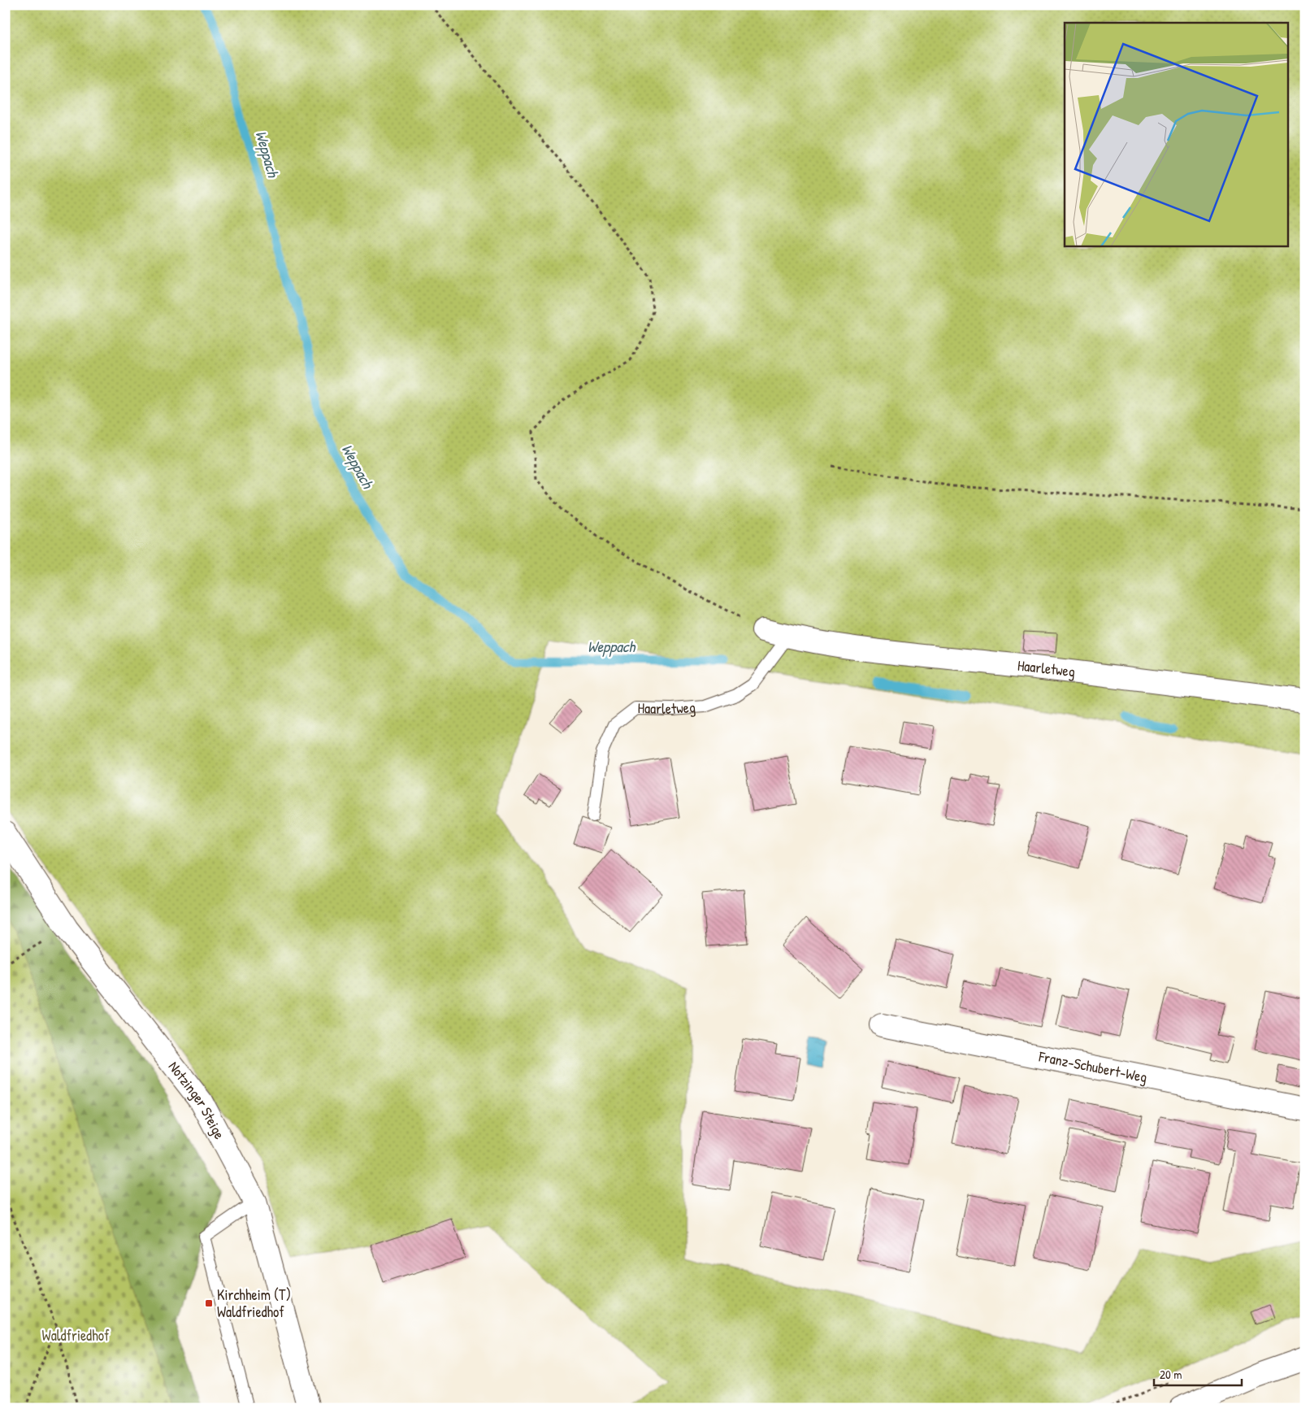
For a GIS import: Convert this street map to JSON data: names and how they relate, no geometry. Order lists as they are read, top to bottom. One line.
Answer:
{"streets":{"street":["Haarletweg","Franz-Schubert-Weg","Notzinger Steige"]},"water":["Weppach"],"parks":["Waldfriedhof"],"places":{"transit":["Kirchheim (T) Waldfriedhof"]},"scale_bar":"20 m"}
